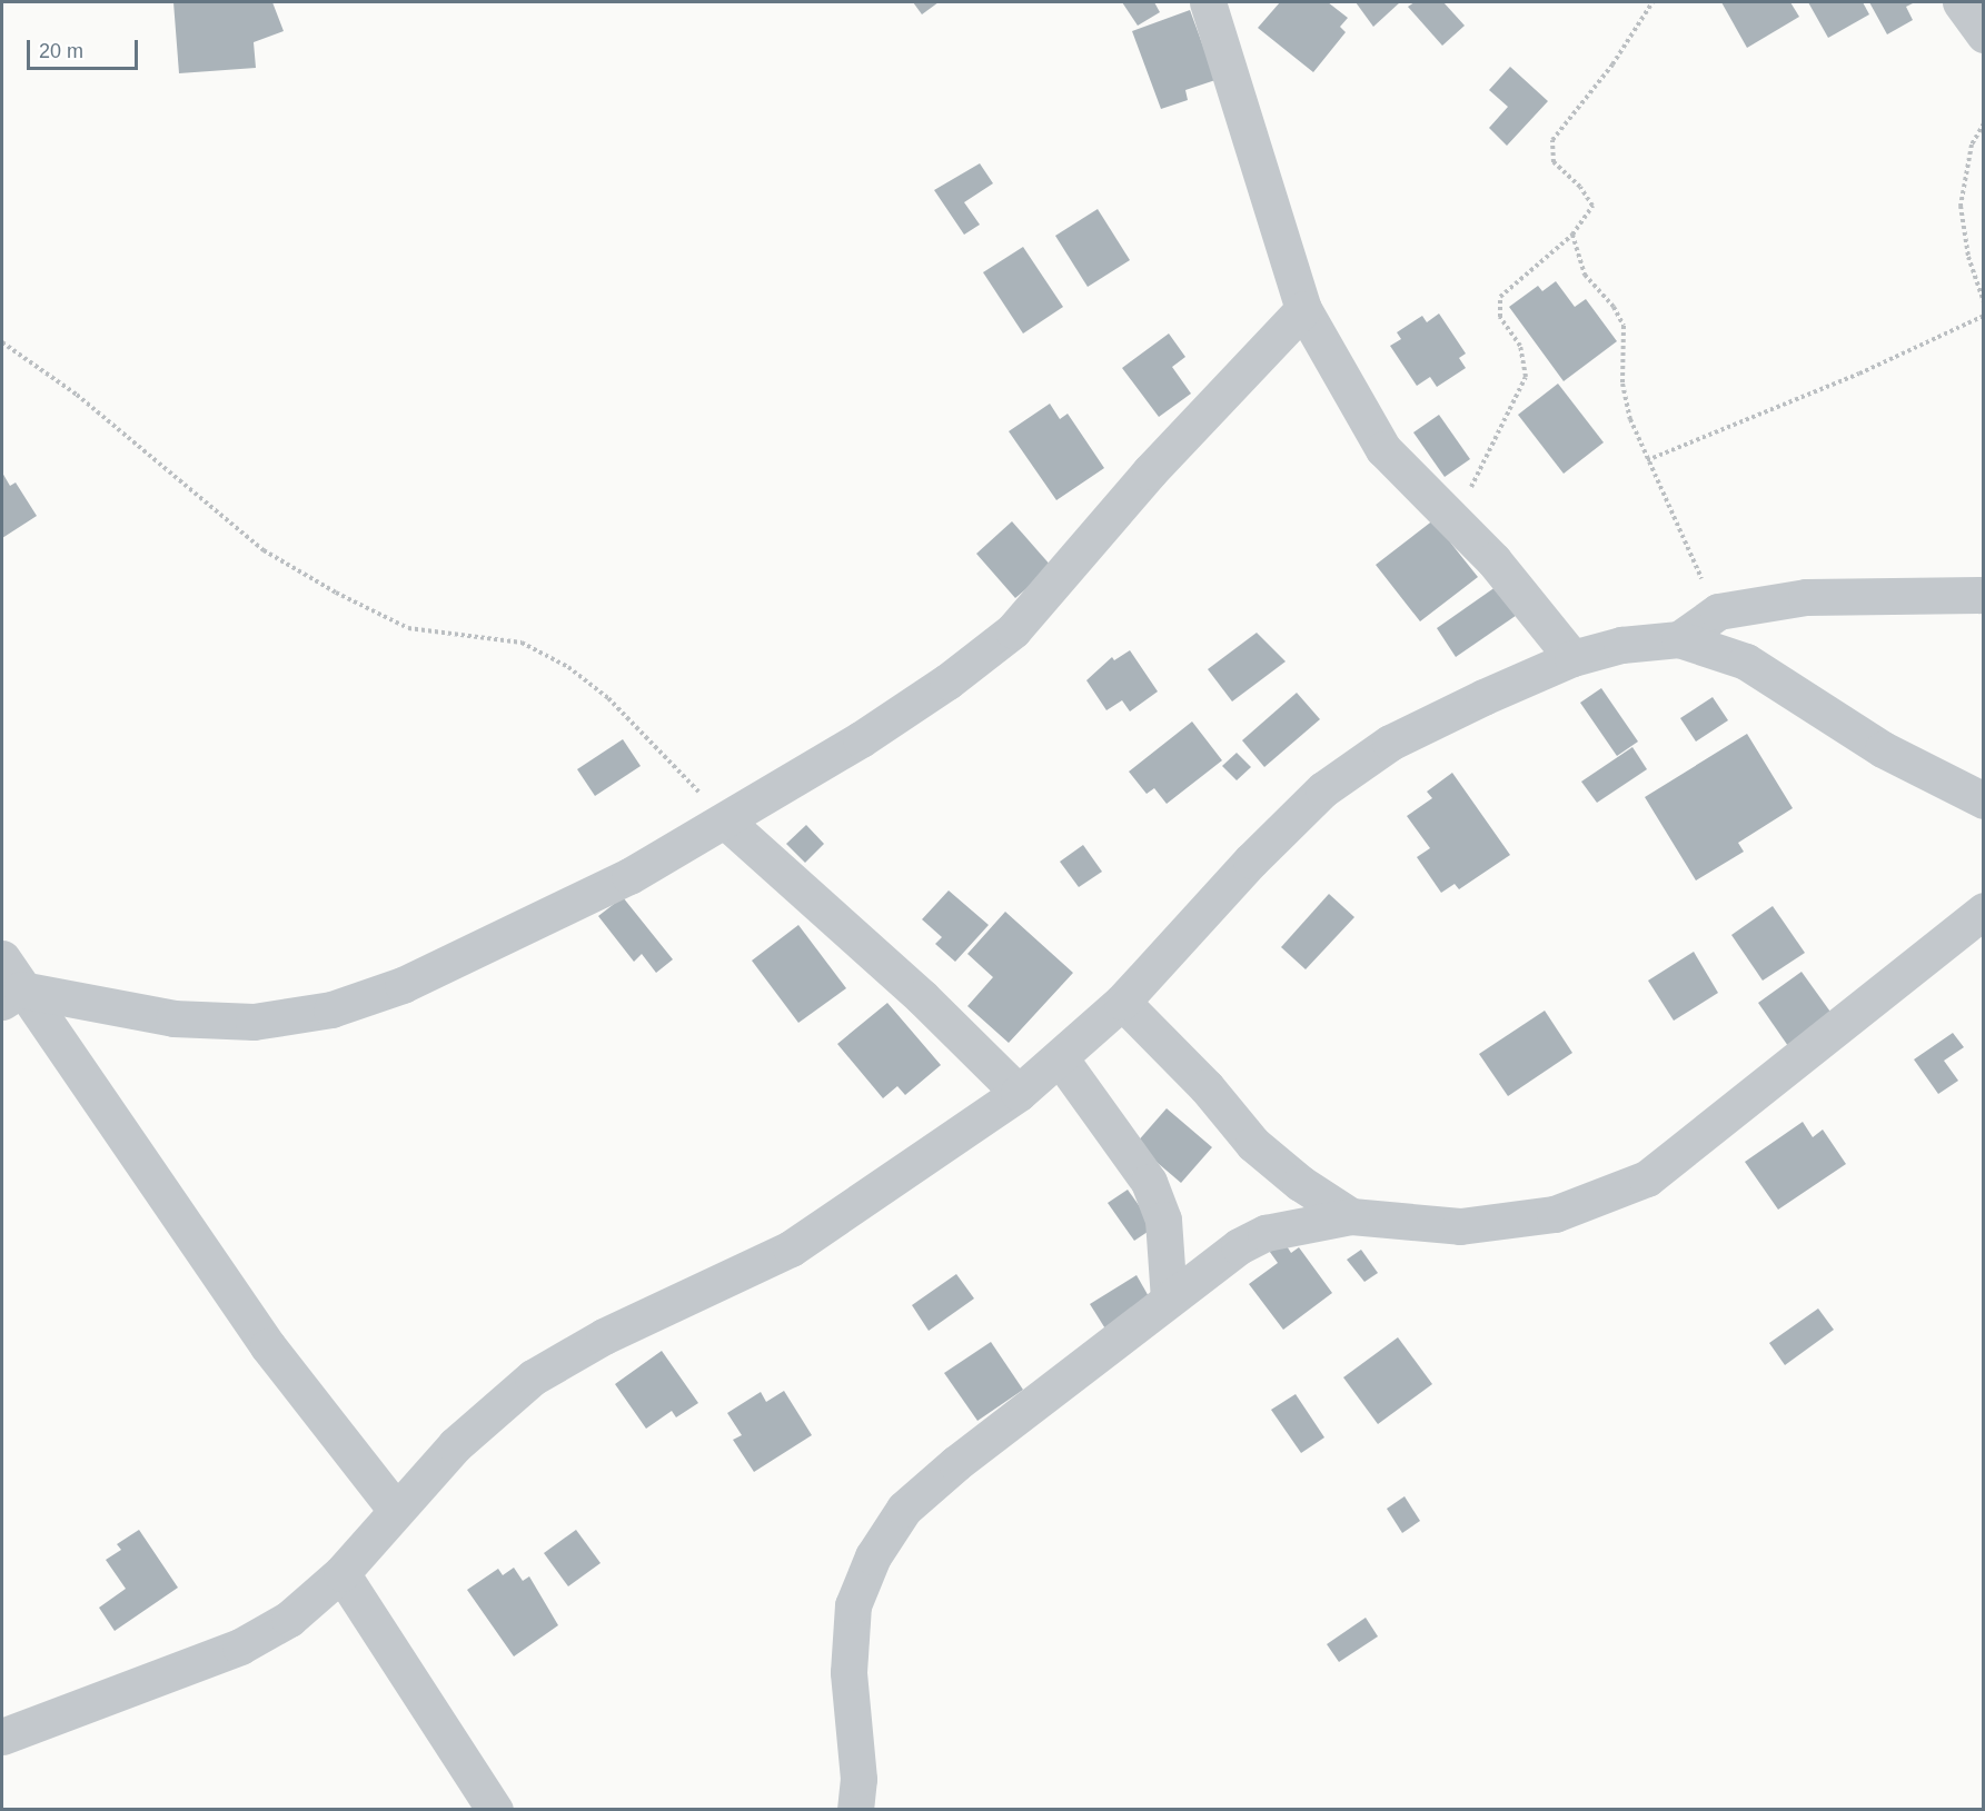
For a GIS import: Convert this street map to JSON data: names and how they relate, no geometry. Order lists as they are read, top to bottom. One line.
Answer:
{"scale_bar":"20 m"}
